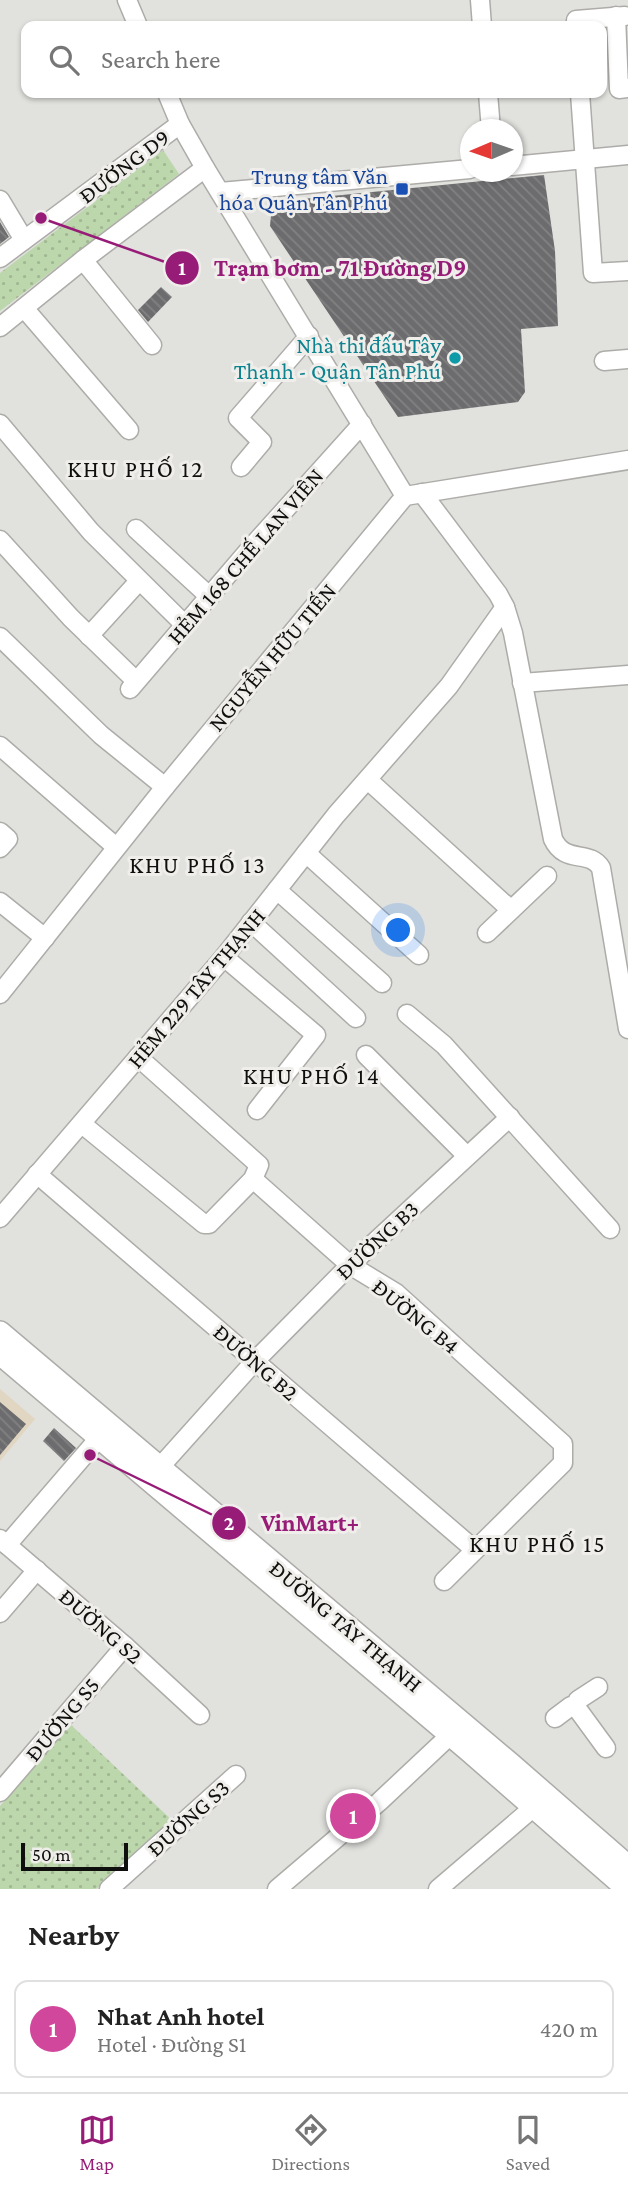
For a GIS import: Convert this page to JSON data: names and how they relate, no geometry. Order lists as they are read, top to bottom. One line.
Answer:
{"streets":{"street":["ĐƯỜNG D9","HẺM 168 CHẾ LAN VIÊN","NGUYỄN HỮU TIẾN","HẺM 229 TÂY THẠNH","ĐƯỜNG B3","ĐƯỜNG B4","ĐƯỜNG B2","ĐƯỜNG S2","ĐƯỜNG TÂY THẠNH","ĐƯỜNG S5","ĐƯỜNG S3"]},"crossings":[["HẺM 229 TÂY THẠNH","ĐƯỜNG B2"],["ĐƯỜNG B3","ĐƯỜNG B4"],["ĐƯỜNG B3","ĐƯỜNG B2"],["ĐƯỜNG B3","ĐƯỜNG TÂY THẠNH"],["ĐƯỜNG B4","ĐƯỜNG B2"],["ĐƯỜNG S2","ĐƯỜNG S5"]],"districts":["KHU PHỐ 12","KHU PHỐ 13","KHU PHỐ 14","KHU PHỐ 15"],"places":{"transit":["Trung tâm Văn hóa Quận Tân Phú"],"other":["Trạm bơm - 71 Đường D9","Nhà thi đấu Tây Thạnh - Quận Tân Phú","VinMart+"]},"scale_bar":"50 m","north":"left","page":{"search":"Search here","pins":"1","scale":"50 m","heading":"Nearby","list":[{"mark":"1","name":"Nhat Anh hotel","note":"Hotel · Đường S1","value":"420 m"}],"nav":["Map","Directions","Saved"]}}
